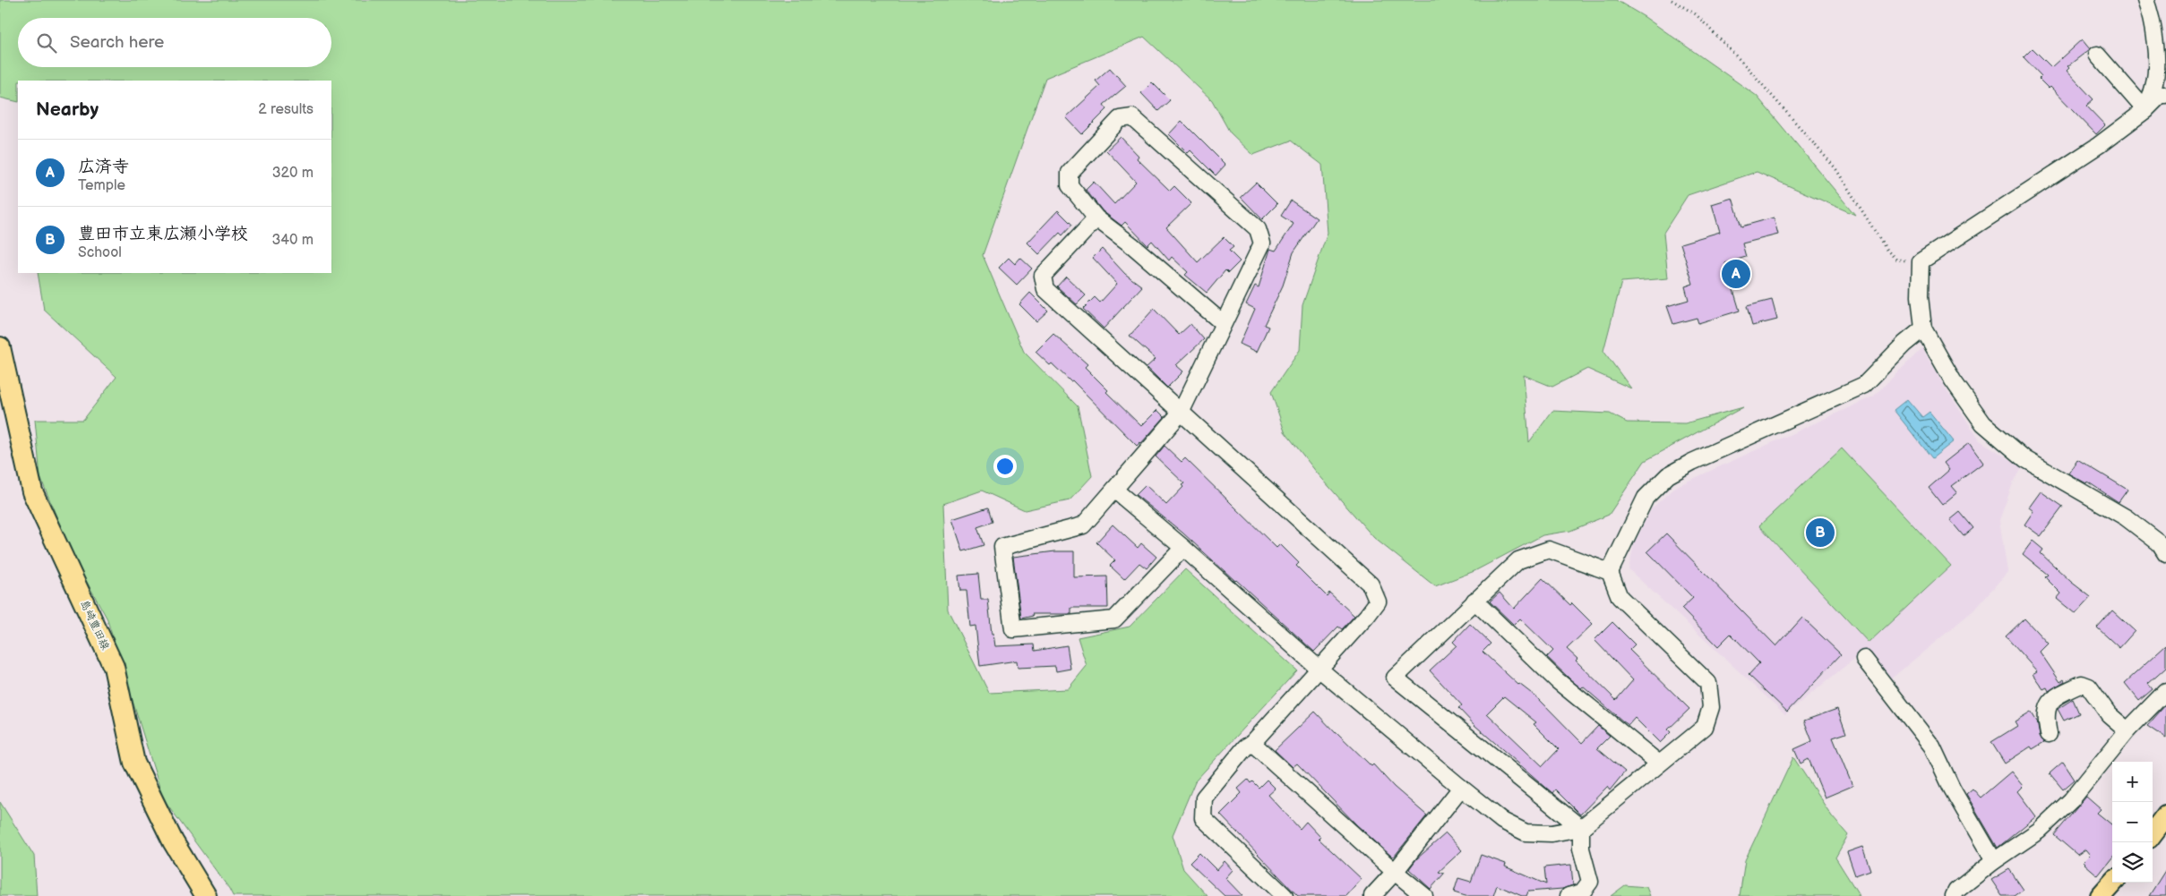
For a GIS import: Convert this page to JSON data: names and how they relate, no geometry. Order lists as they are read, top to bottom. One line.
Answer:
{"streets":{"main road":["島崎豊田線"]},"page":{"search":"Search here","heading":["Nearby","2 results"],"list":[{"mark":"A","name":"広済寺","note":"Temple","value":"320 m"},{"mark":"B","name":"豊田市立東広瀬小学校","note":"School","value":"340 m"}],"pins":["A","B"],"map_buttons":["+","−"]}}
